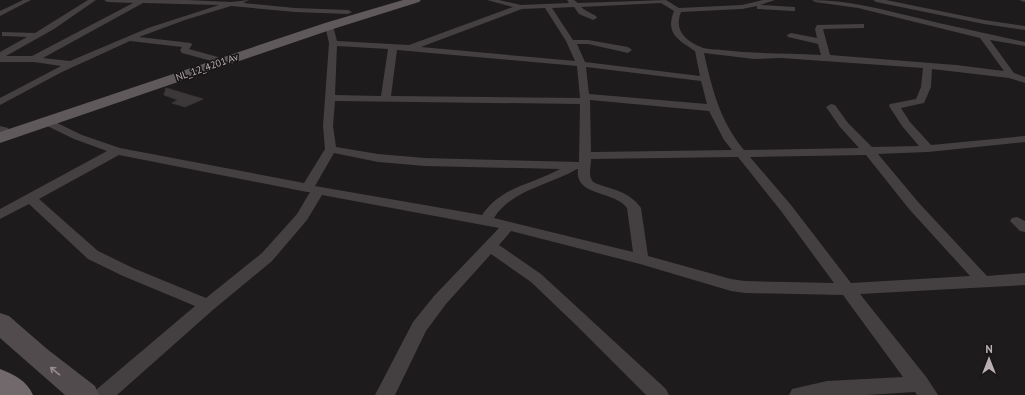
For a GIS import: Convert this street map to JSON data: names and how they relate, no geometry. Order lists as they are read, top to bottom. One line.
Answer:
{"streets":{"main road":["NL_12_4201 Av"]},"north":"top"}
